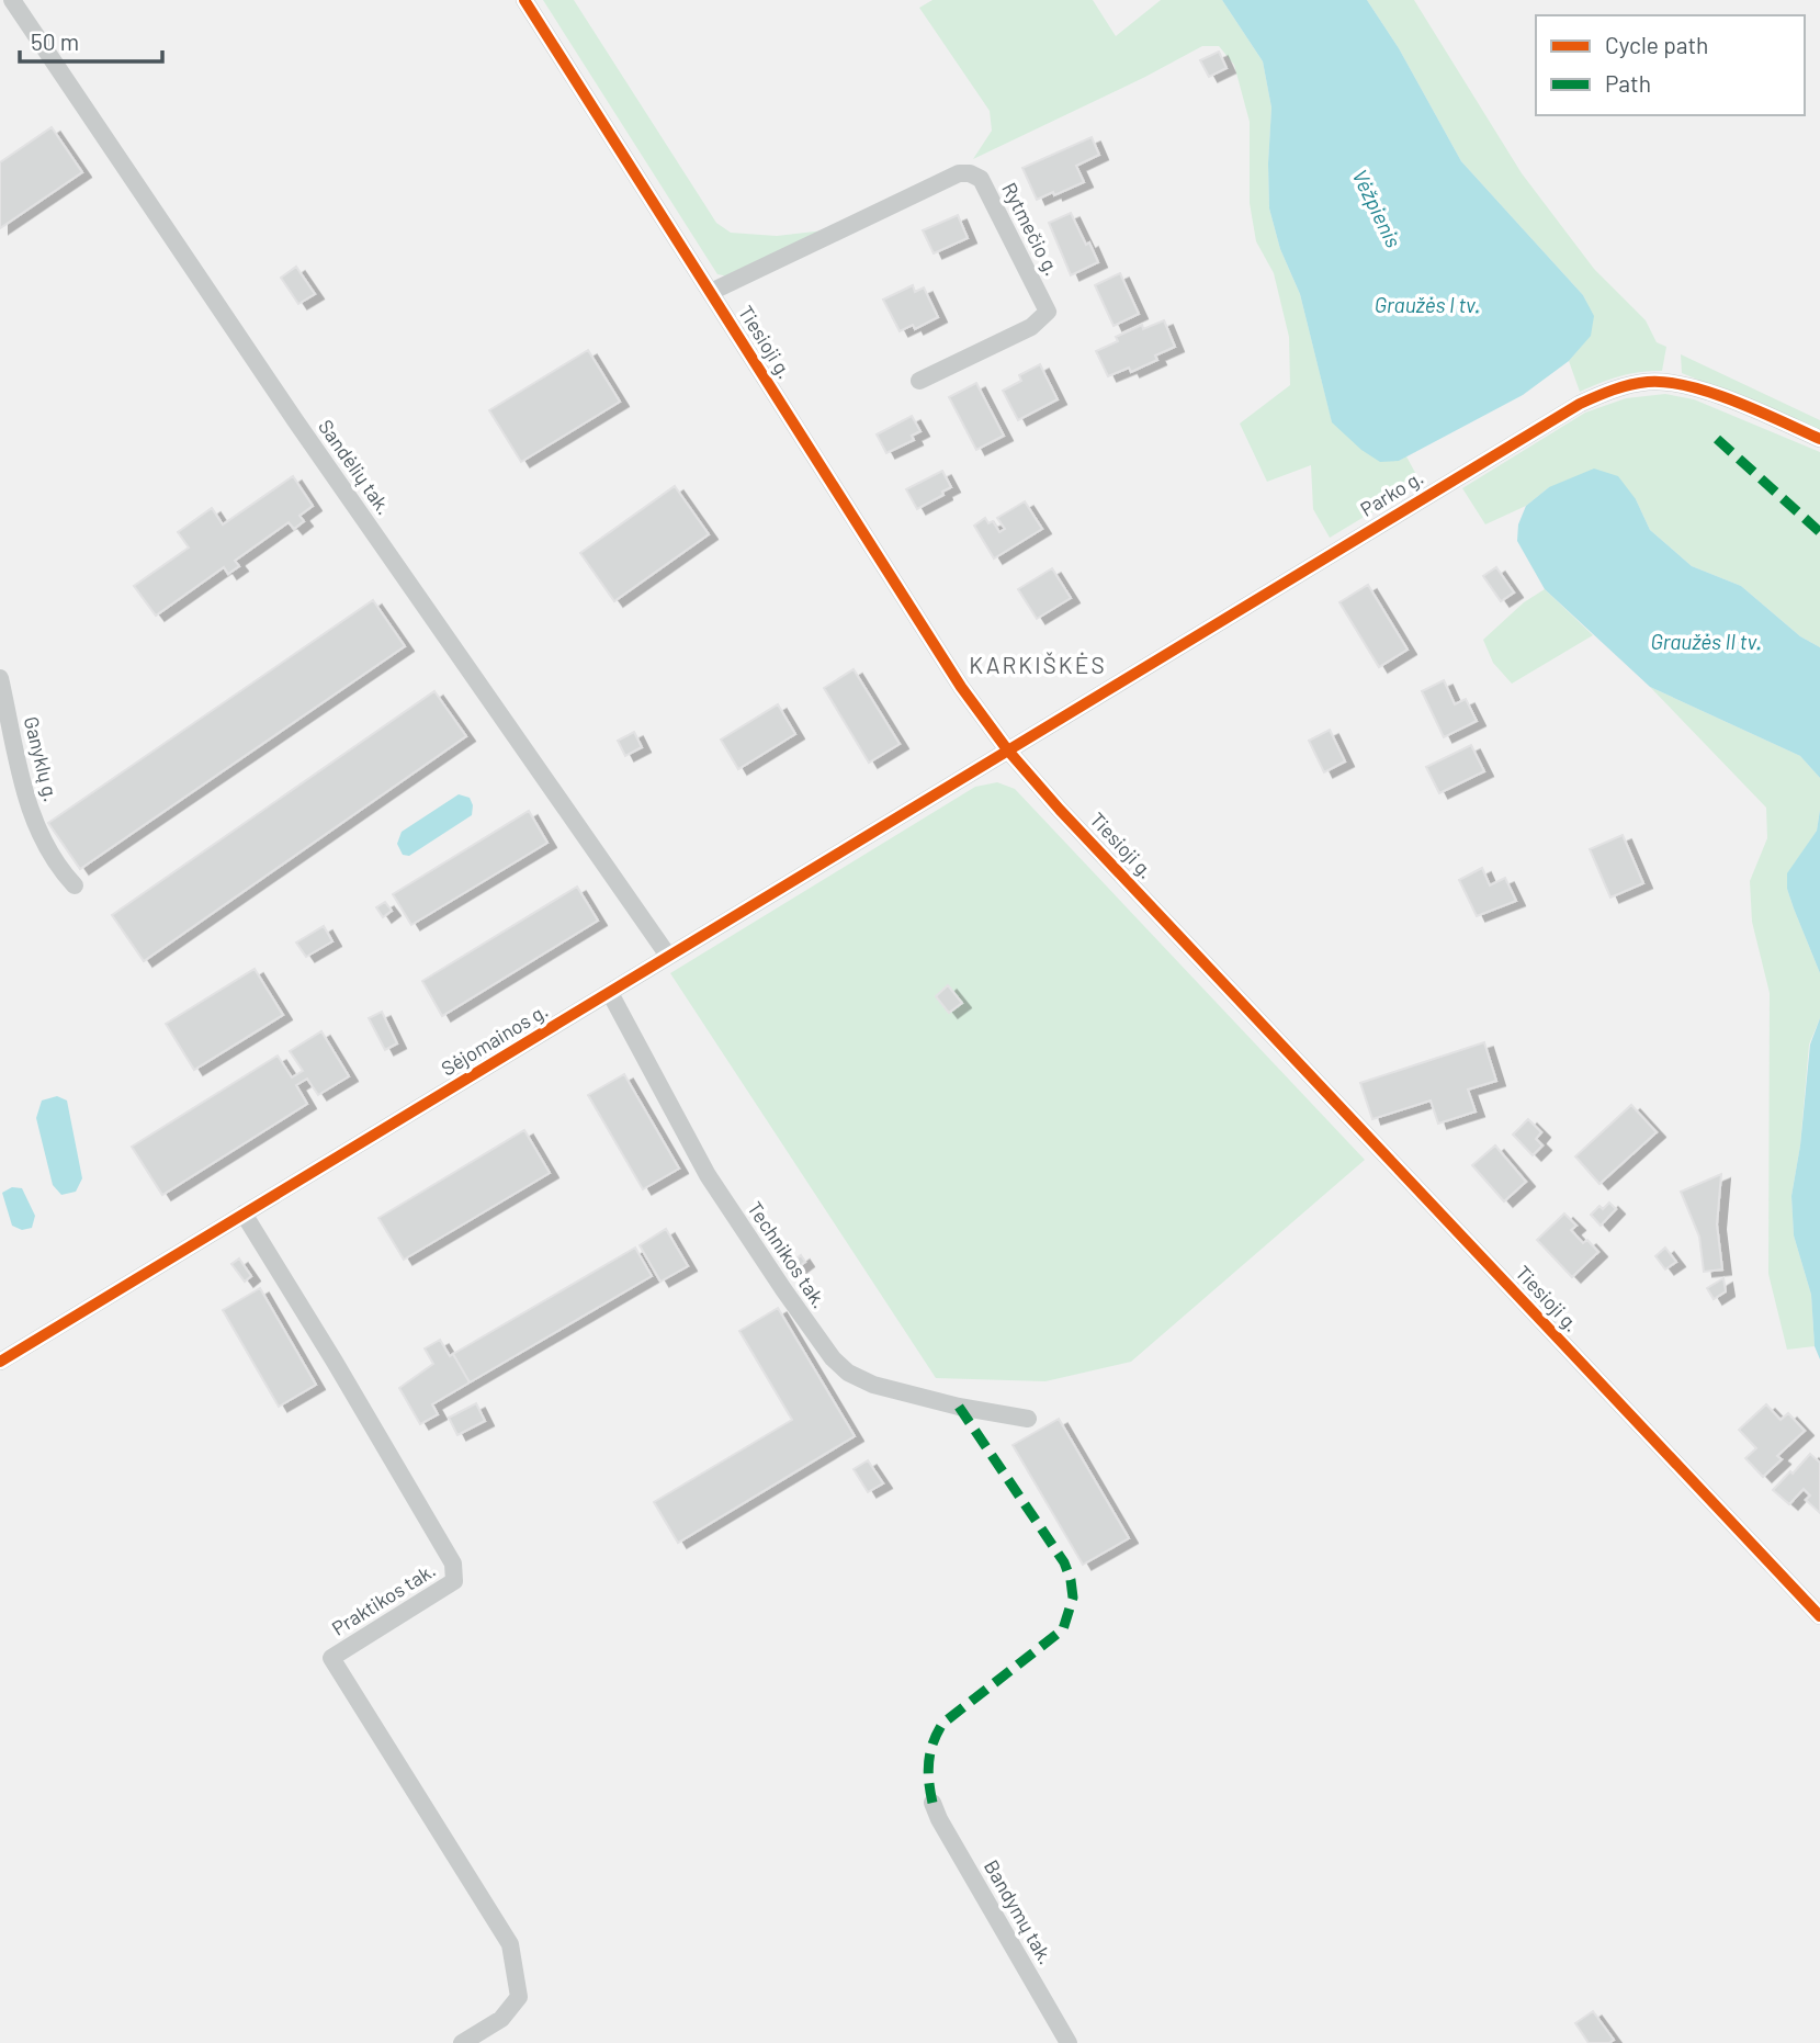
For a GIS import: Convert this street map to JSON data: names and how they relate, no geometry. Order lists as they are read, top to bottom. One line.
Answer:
{"streets":{"street":["Rytmečio g.","Tiesioji g.","Sandėlių tak.","Parko g.","Ganyklų g.","Sėjomainos g.","Technikos tak.","Praktikos tak.","Bandymų tak."]},"crossings":[["Rytmečio g.","Tiesioji g."],["Tiesioji g.","Parko g."],["Tiesioji g.","Sėjomainos g."],["Sandėlių tak.","Sėjomainos g."],["Parko g.","Sėjomainos g."],["Sėjomainos g.","Technikos tak."],["Sėjomainos g.","Praktikos tak."]],"districts":["KARKIŠKĖS"],"water":["Vėžpienis","Graužės I tv.","Graužės II tv."],"legend":["Cycle path","Path"],"scale_bar":"50 m"}
